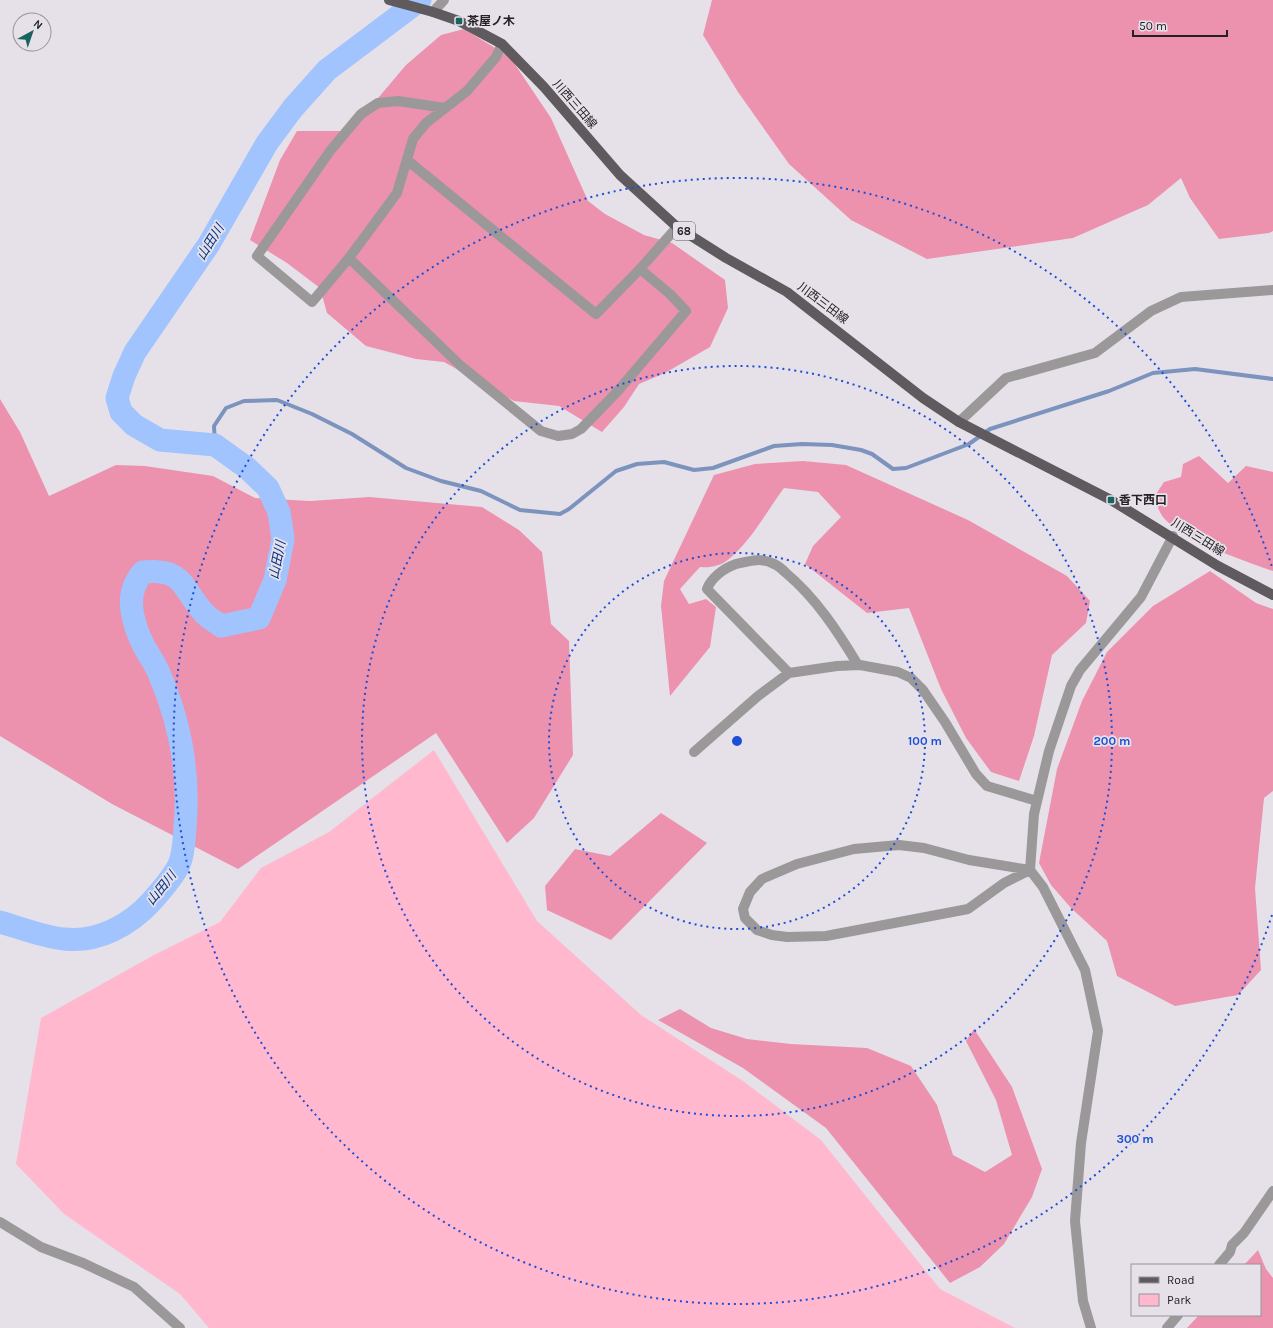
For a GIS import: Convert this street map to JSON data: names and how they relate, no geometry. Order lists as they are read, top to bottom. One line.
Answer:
{"streets":{"main road":["川西三田線","68"]},"water":["山田川"],"places":{"transit":["茶屋ノ木","香下西口"]},"legend":["Road","Park"],"scale_bar":"50 m","north":"top right","rings":["100 m","200 m","300 m"]}
